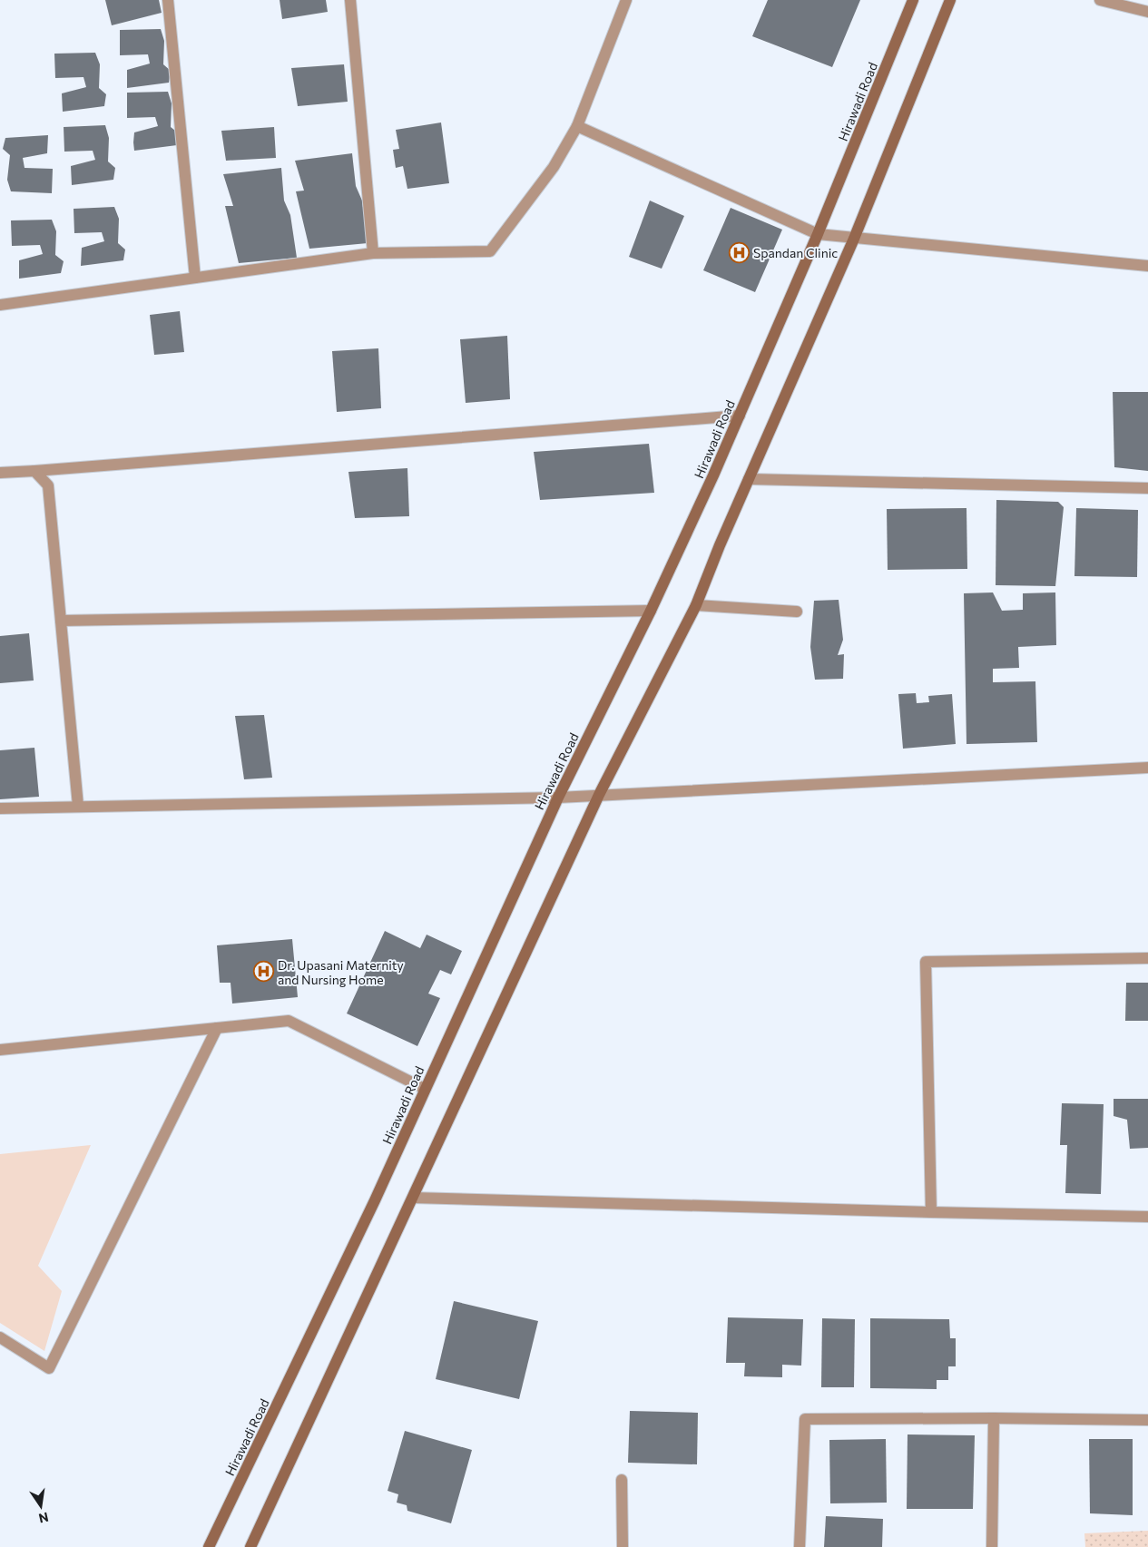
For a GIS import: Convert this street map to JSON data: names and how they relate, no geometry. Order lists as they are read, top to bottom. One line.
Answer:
{"streets":{"street":["Hirawadi Road"]},"places":{"hospital":["Spandan Clinic","Dr. Upasani Maternity and Nursing Home"]},"north":"bottom"}
